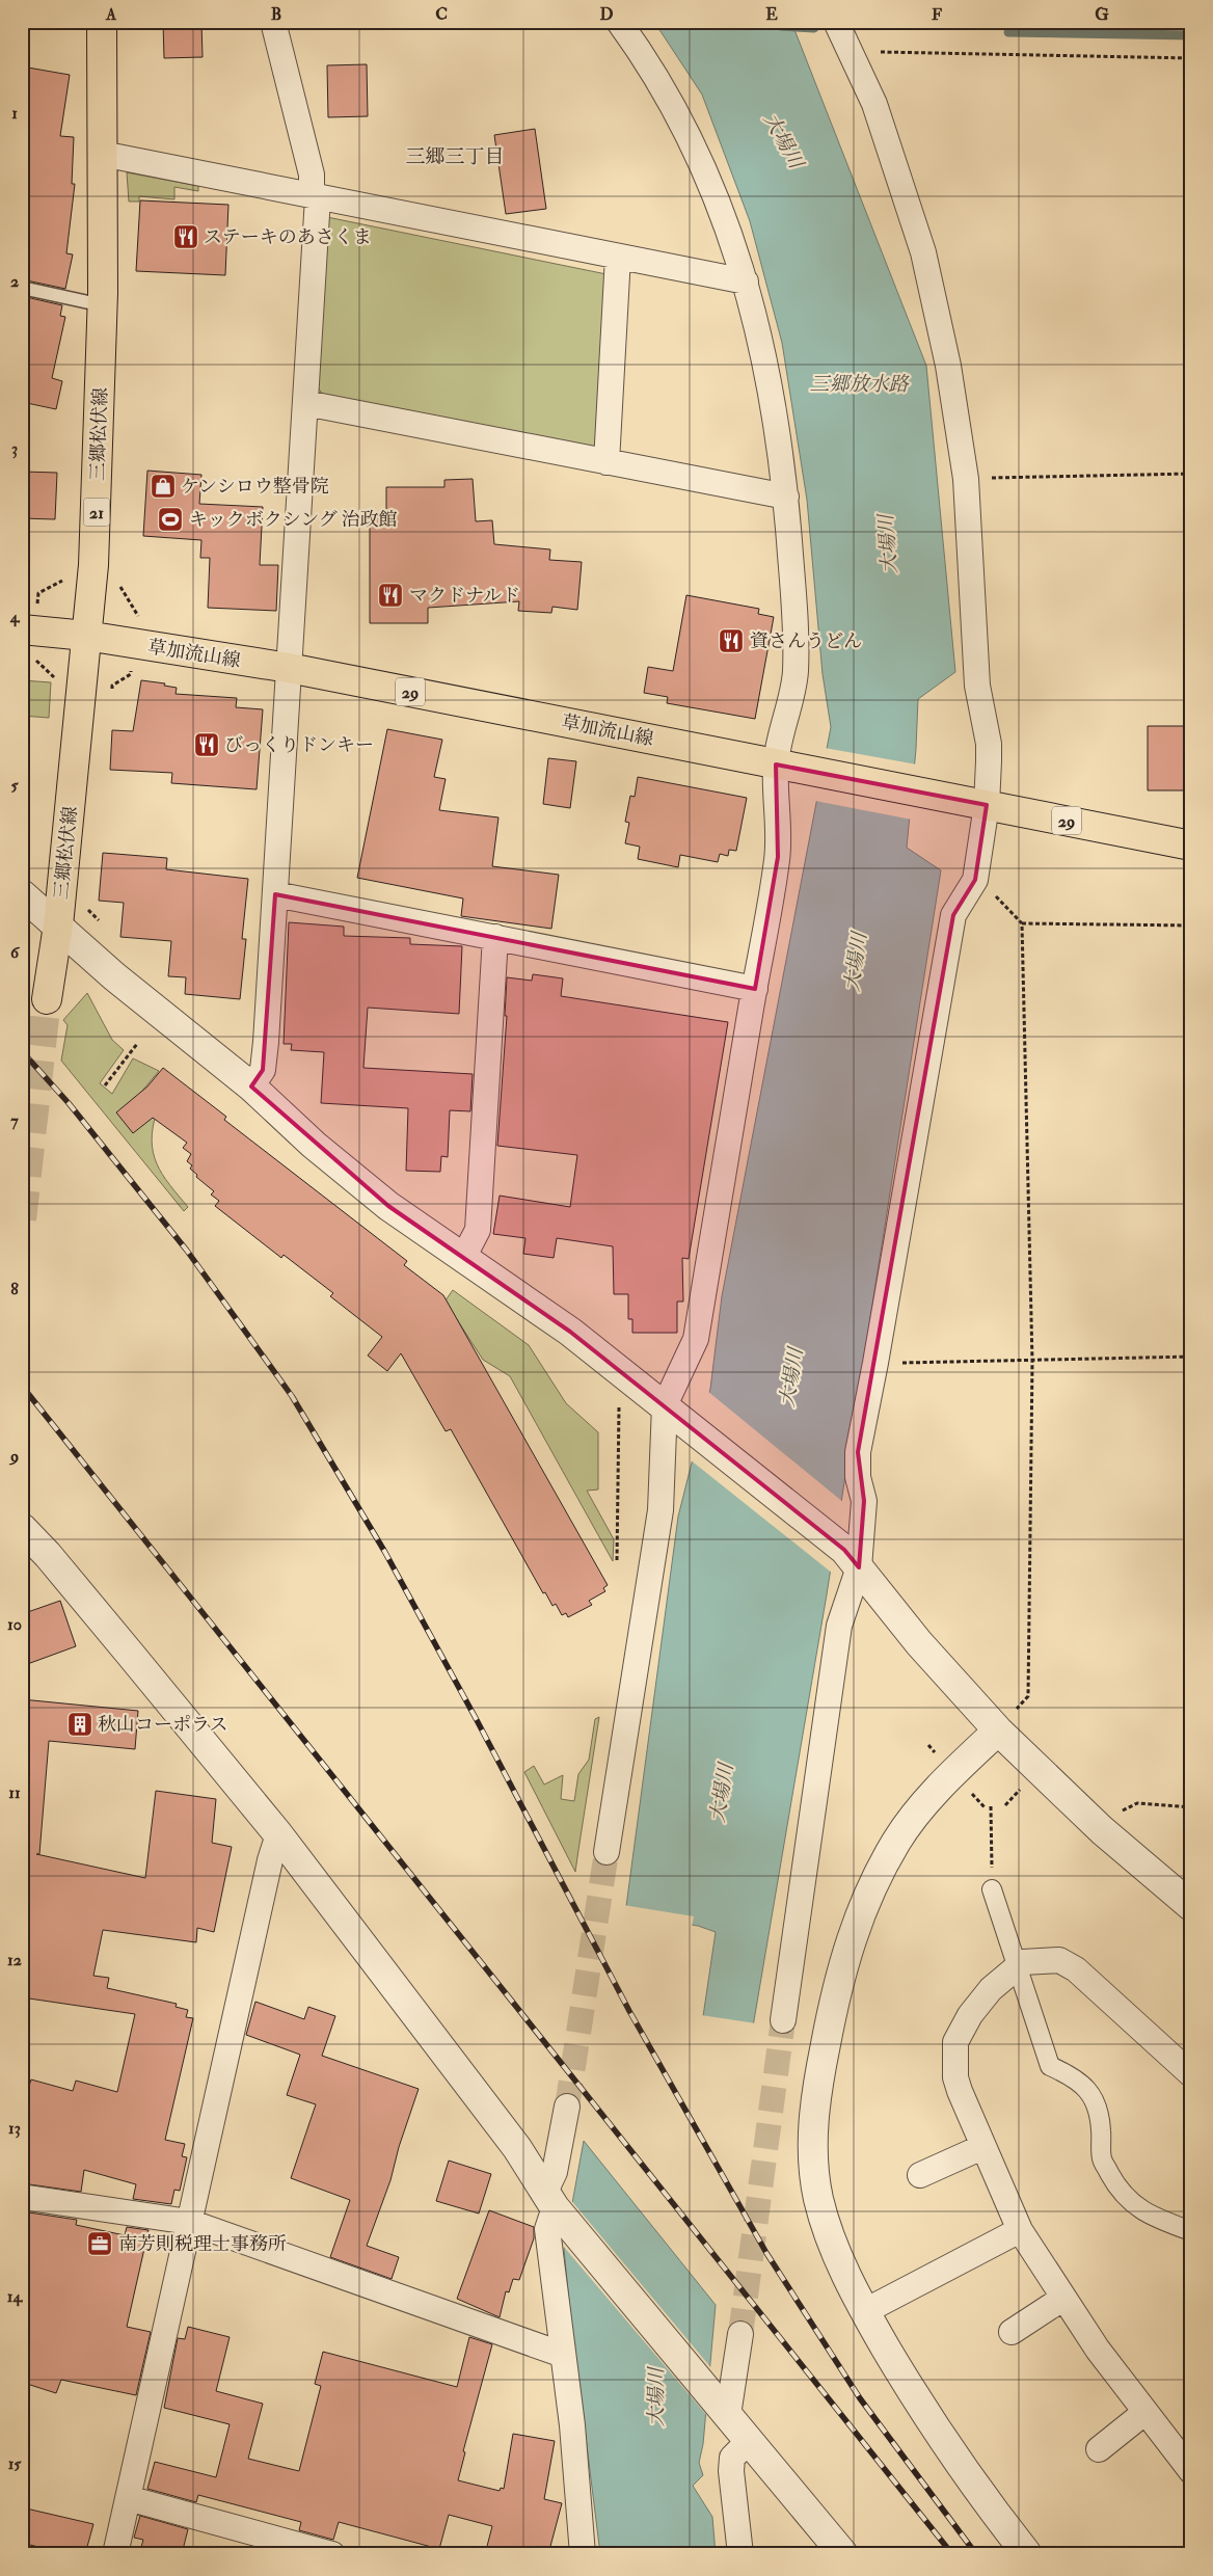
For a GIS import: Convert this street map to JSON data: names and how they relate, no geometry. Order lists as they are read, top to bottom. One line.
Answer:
{"streets":{"main road":["三郷松伏線","21","草加流山線","29"]},"crossings":[["三郷松伏線","草加流山線"]],"districts":["三郷三丁目"],"water":["大場川","三郷放水路"],"places":{"restaurant":["ステーキのあさくま","マクドナルド","資さんうどん","びっくりドンキー"],"shop":["ケンシロウ整骨院"],"sports":["キックボクシング 治政館"],"building":["秋山コーポラス"],"office":["南芳則税理士事務所"]},"grid":{"columns":["A","B","C","D","E","F","G"],"rows":["1","2","3","4","5","6","7","8","9","10","11","12","13","14","15"]}}
